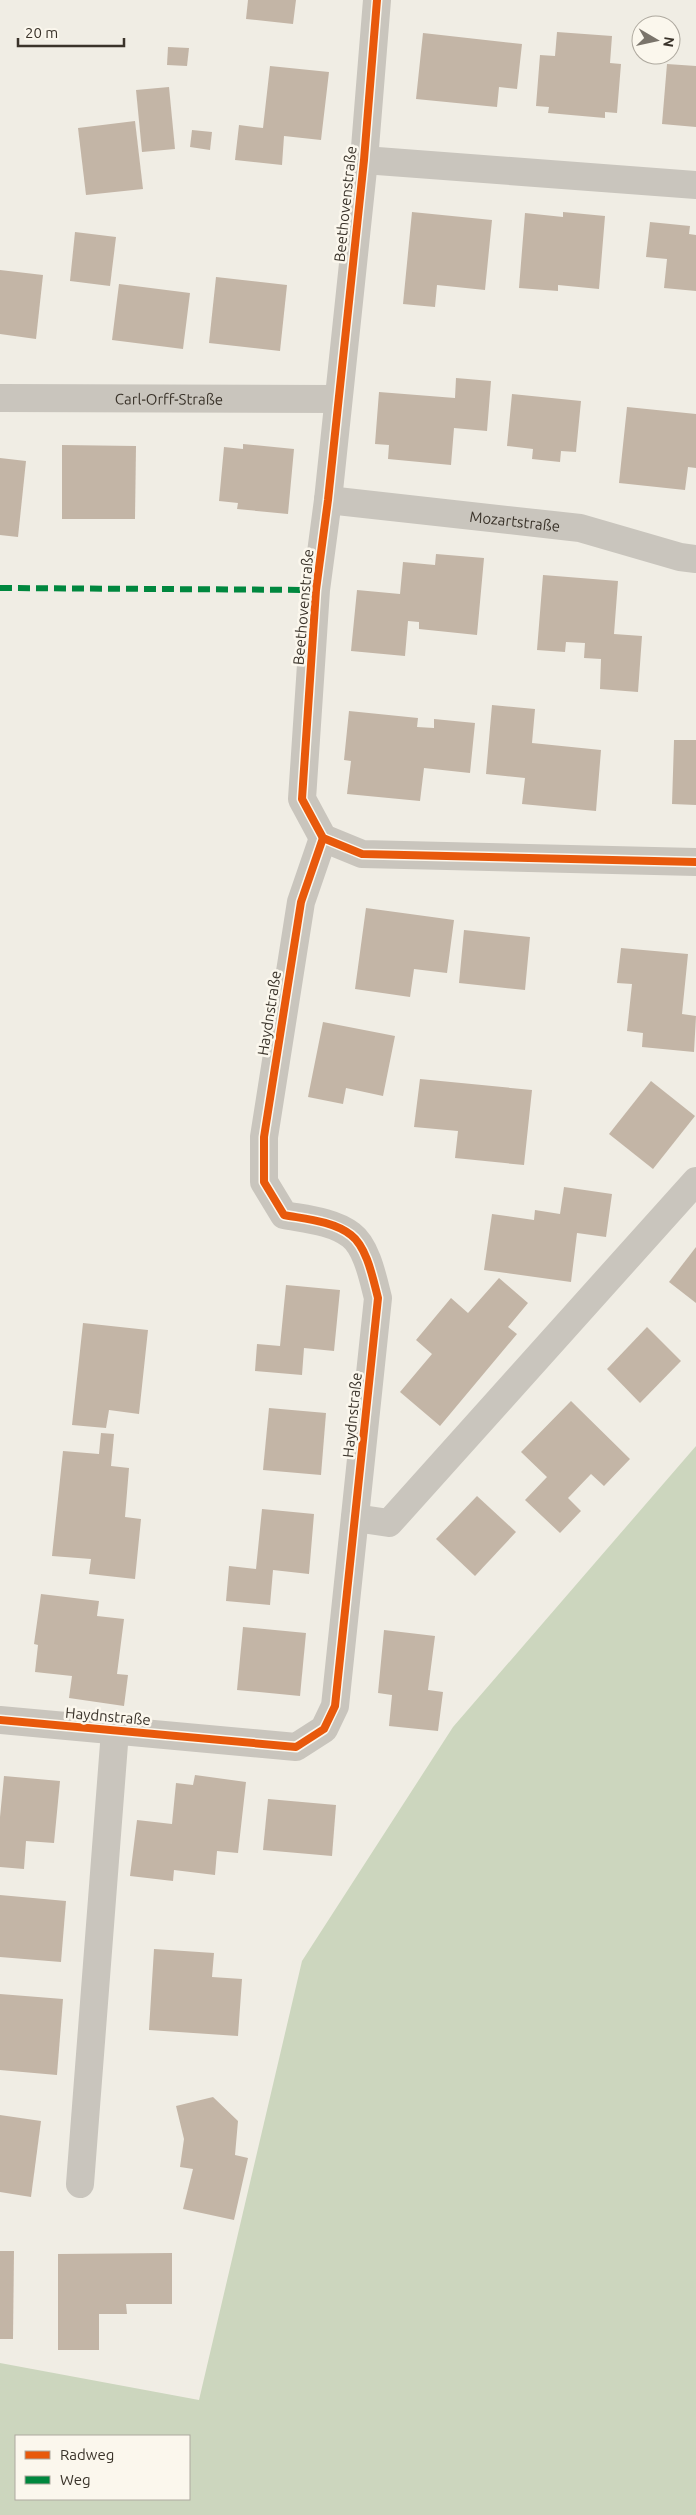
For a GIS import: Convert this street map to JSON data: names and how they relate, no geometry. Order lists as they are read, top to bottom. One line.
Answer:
{"streets":{"street":["Beethovenstraße","Carl-Orff-Straße","Mozartstraße","Haydnstraße"]},"crossings":[["Beethovenstraße","Carl-Orff-Straße"],["Beethovenstraße","Mozartstraße"],["Beethovenstraße","Haydnstraße"]],"legend":["Radweg","Weg"],"scale_bar":"20 m","north":"right"}
